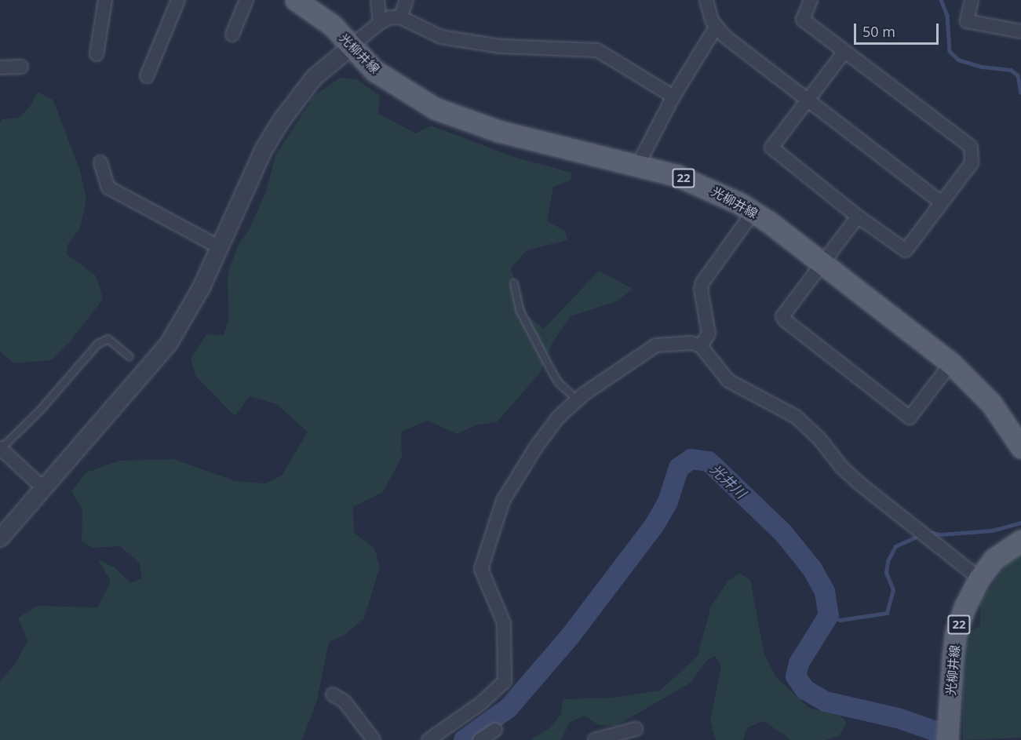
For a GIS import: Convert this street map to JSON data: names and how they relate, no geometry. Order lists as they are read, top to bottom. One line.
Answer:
{"streets":{"main road":["光柳井線","22"]},"water":["光井川"],"scale_bar":"50 m"}
